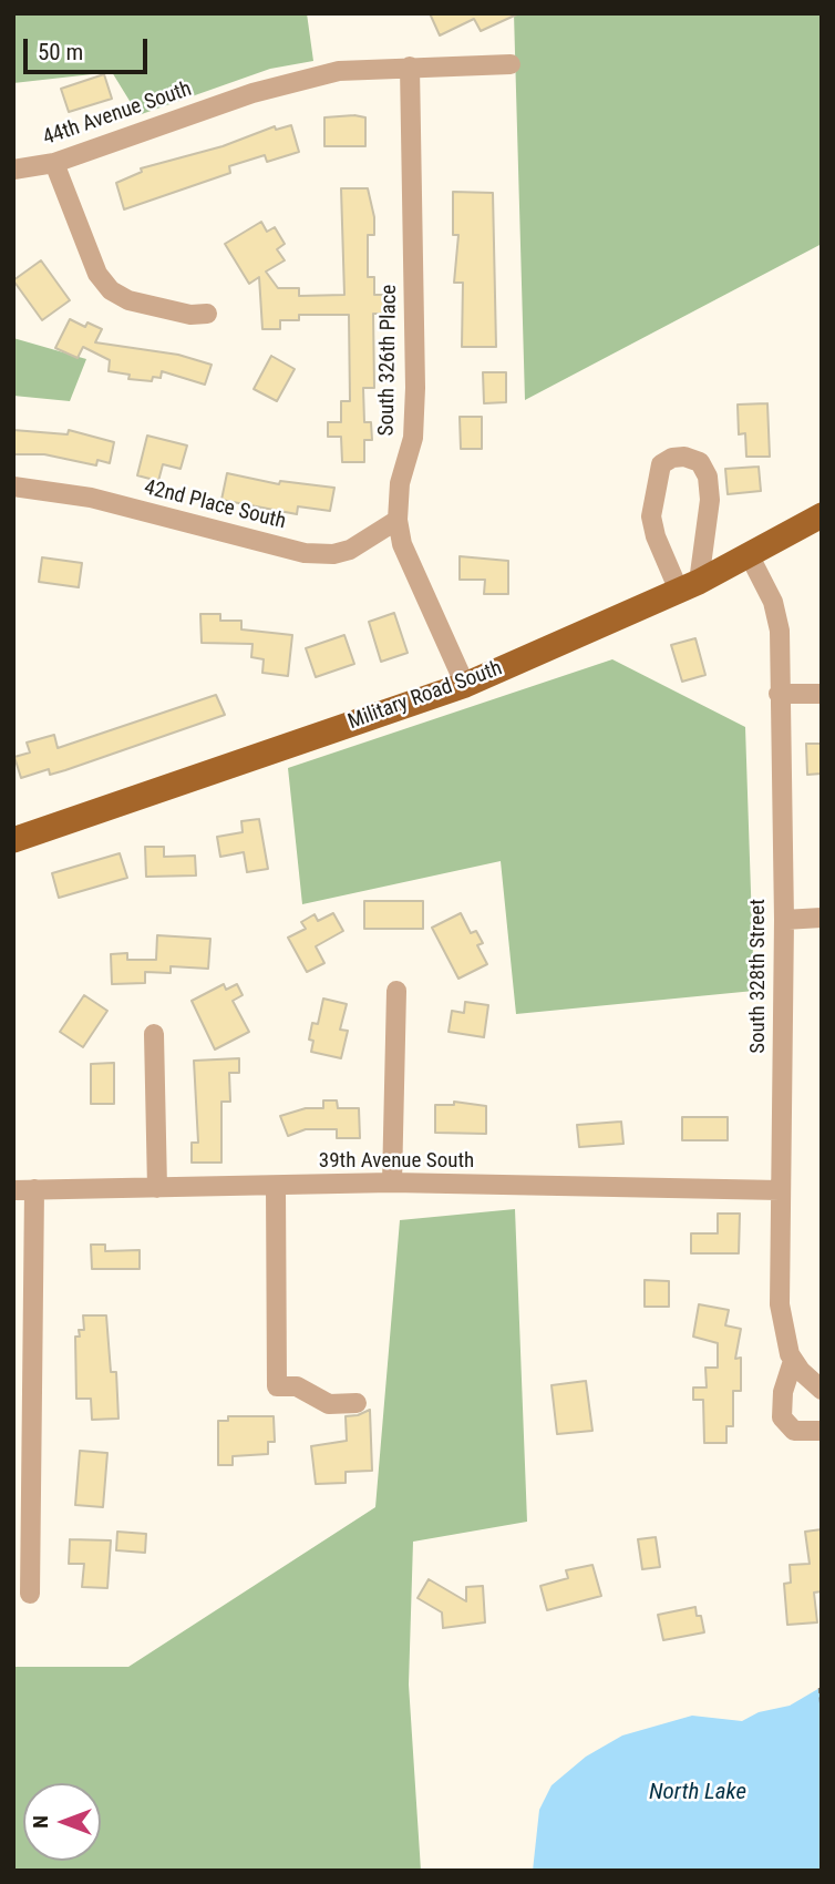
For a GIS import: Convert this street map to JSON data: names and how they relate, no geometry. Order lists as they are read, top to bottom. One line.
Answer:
{"streets":{"main road":["Military Road South"],"street":["44th Avenue South","South 326th Place","42nd Place South","South 328th Street","39th Avenue South"]},"crossings":[["44th Avenue South","South 326th Place"],["South 326th Place","42nd Place South"],["South 326th Place","Military Road South"],["Military Road South","South 328th Street"],["South 328th Street","39th Avenue South"]],"water":["North Lake"],"scale_bar":"50 m","north":"left"}
